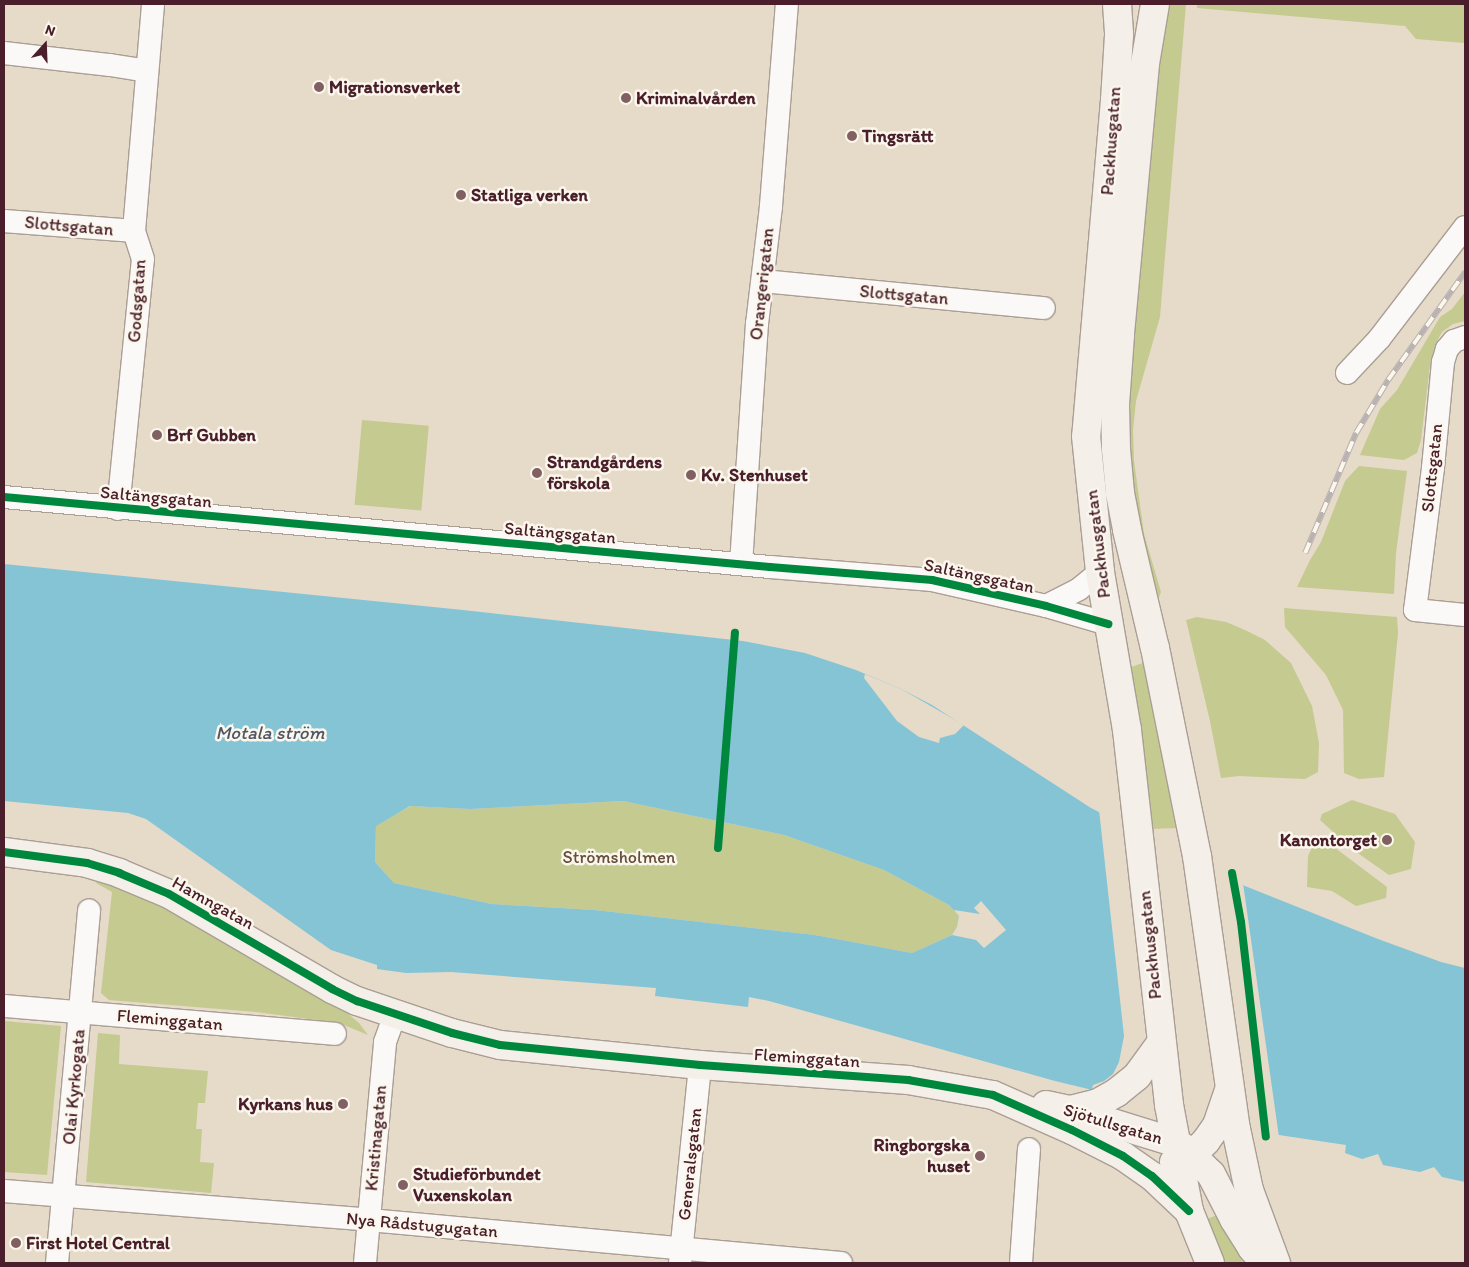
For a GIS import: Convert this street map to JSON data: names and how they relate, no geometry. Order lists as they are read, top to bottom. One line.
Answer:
{"streets":{"main road":["Packhusgatan","Hamngatan","Fleminggatan","Sjötullsgatan"],"street":["Slottsgatan","Orangerigatan","Godsgatan","Saltängsgatan","Olai Kyrkogata","Kristinagatan","Generalsgatan","Nya Rådstugugatan"]},"crossings":[["Packhusgatan","Saltängsgatan"],["Packhusgatan","Fleminggatan"],["Packhusgatan","Sjötullsgatan"],["Slottsgatan","Orangerigatan"],["Slottsgatan","Godsgatan"],["Orangerigatan","Saltängsgatan"],["Godsgatan","Saltängsgatan"],["Hamngatan","Fleminggatan"],["Hamngatan","Kristinagatan"],["Fleminggatan","Olai Kyrkogata"],["Fleminggatan","Sjötullsgatan"],["Fleminggatan","Kristinagatan"],["Fleminggatan","Generalsgatan"],["Olai Kyrkogata","Nya Rådstugugatan"],["Kristinagatan","Nya Rådstugugatan"],["Generalsgatan","Nya Rådstugugatan"]],"water":["Motala ström"],"parks":["Strömsholmen"],"places":["Migrationsverket","Kriminalvården","Tingsrätt","Statliga verken","Brf Gubben","Strandgårdens förskola","Kv. Stenhuset","Kanontorget","Kyrkans hus","Ringborgska huset","Studieförbundet Vuxenskolan","First Hotel Central"],"north":"top"}
